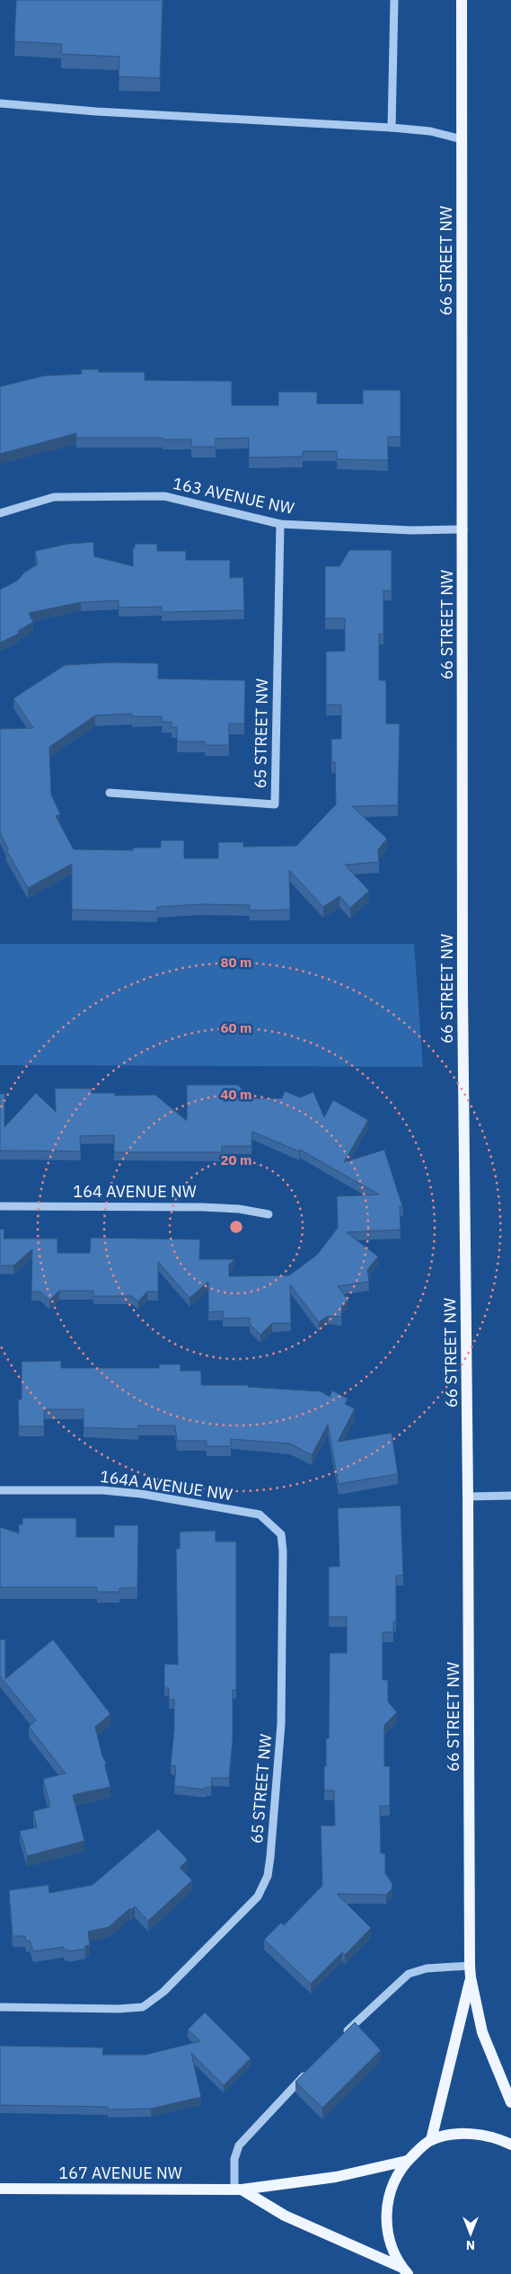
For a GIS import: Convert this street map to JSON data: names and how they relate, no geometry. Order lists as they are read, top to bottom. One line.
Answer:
{"streets":{"main road":["66 STREET NW","167 AVENUE NW"],"street":["163 AVENUE NW","65 STREET NW","164 AVENUE NW","164A AVENUE NW"]},"crossings":[["66 STREET NW","163 AVENUE NW"],["163 AVENUE NW","65 STREET NW"],["65 STREET NW","164A AVENUE NW"]],"north":"bottom","rings":["80 m","60 m","40 m","20 m"]}
